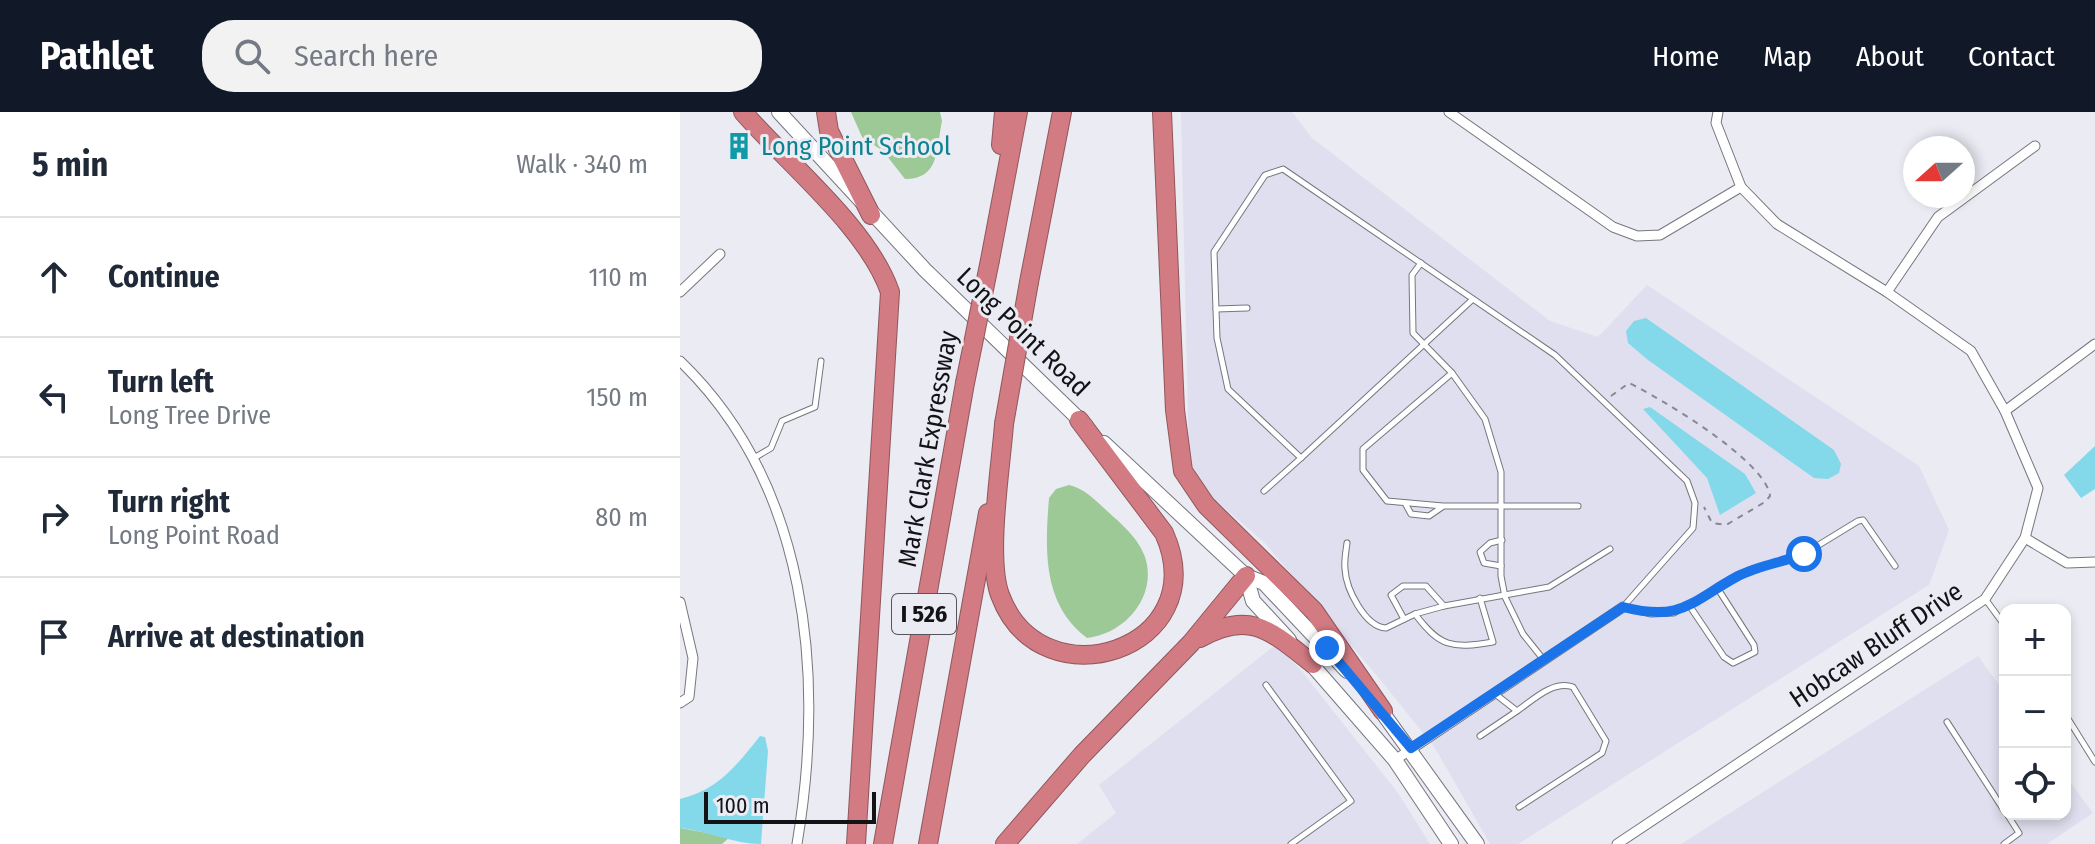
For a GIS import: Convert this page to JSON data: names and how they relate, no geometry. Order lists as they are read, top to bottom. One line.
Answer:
{"streets":{"highway":["Mark Clark Expressway","I 526"],"main road":["Long Point Road"],"street":["Hobcaw Bluff Drive"]},"places":{"building":["Long Point School"]},"scale_bar":"100 m","north":"left","page":{"header":"Pathlet","search":"Search here","nav":["Home","Map","About","Contact"],"heading":["5 min","Walk · 340 m"],"list":[["Continue","110 m"],["Turn left","Long Tree Drive","150 m"],["Turn right","Long Point Road","80 m"],"Arrive at destination"],"map_buttons":["+","−"],"scale":"100 m"}}
